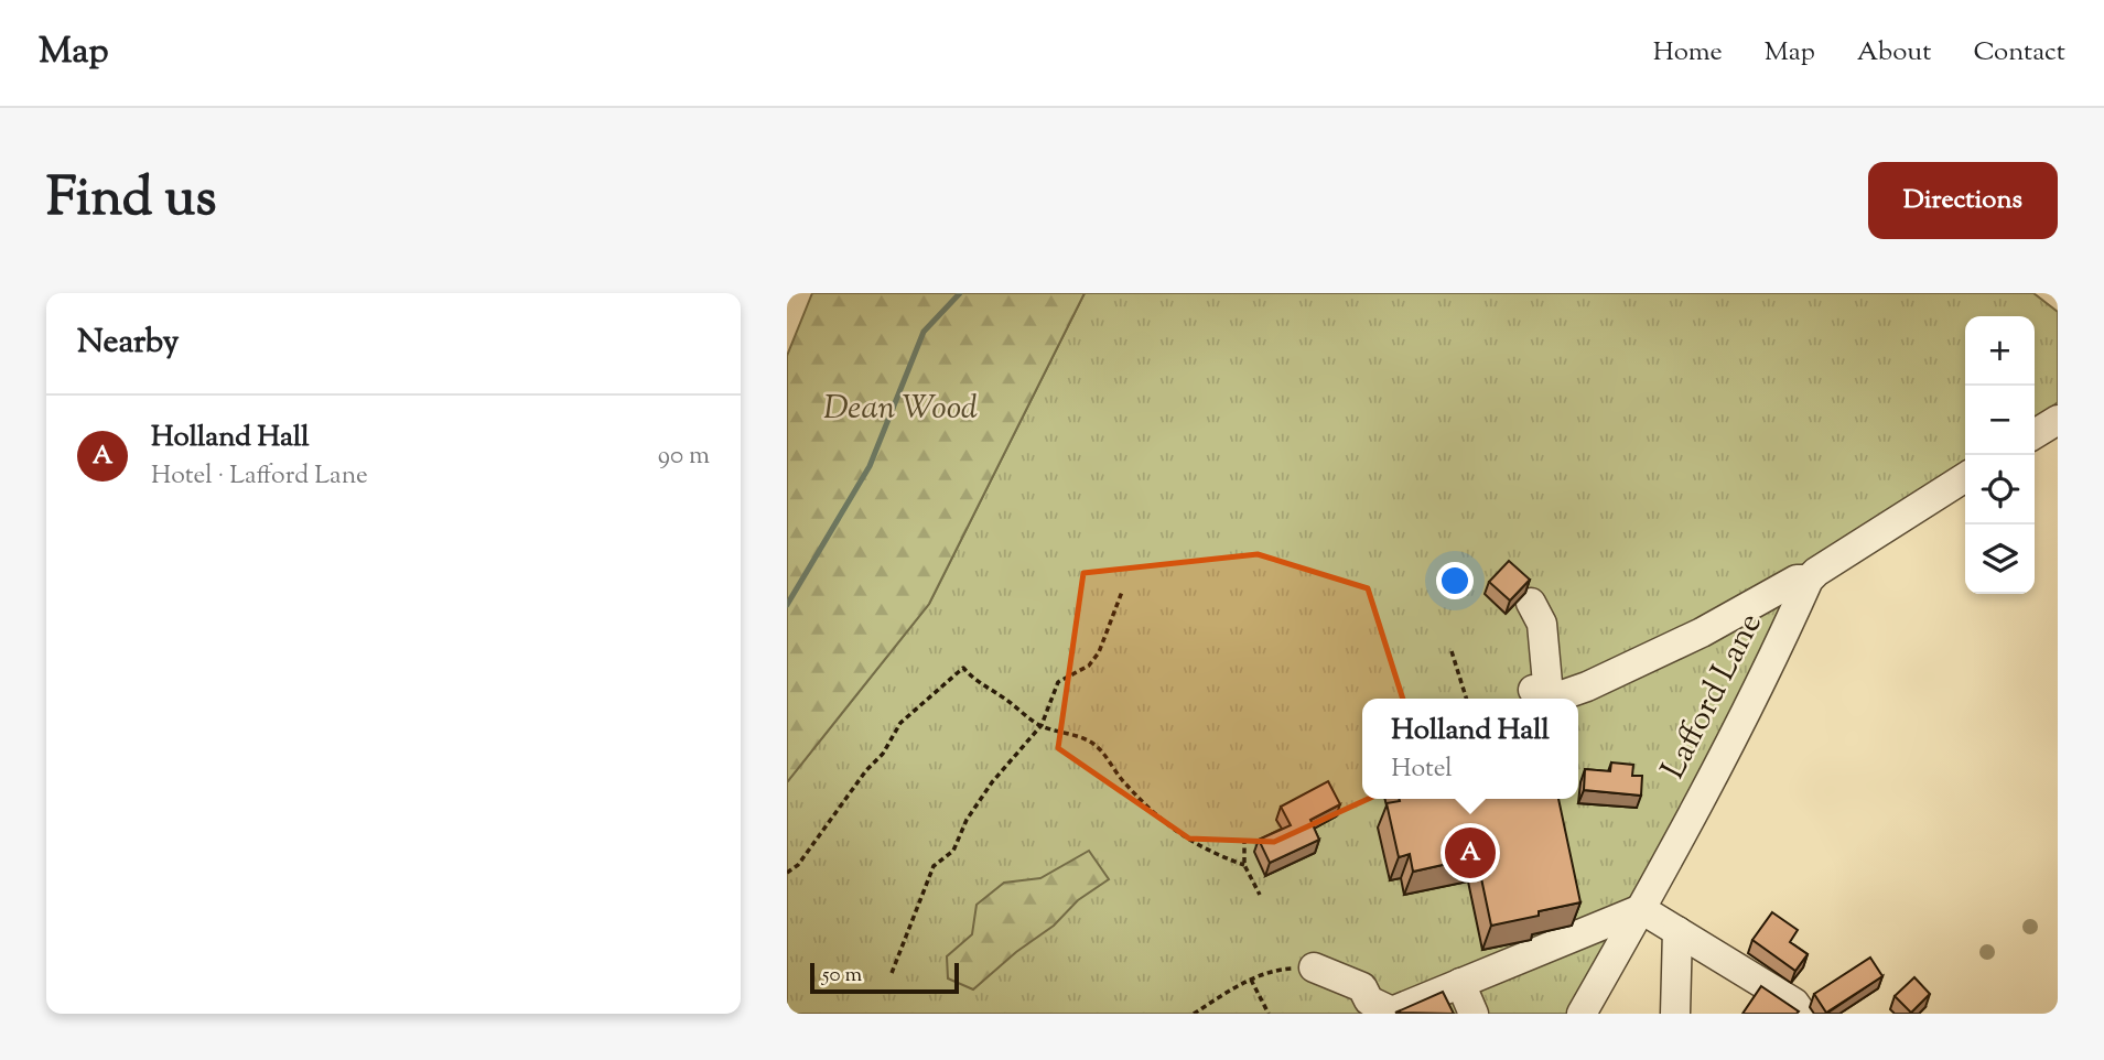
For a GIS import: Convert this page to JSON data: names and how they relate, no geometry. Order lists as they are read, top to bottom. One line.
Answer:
{"streets":{"street":["Lafford Lane"]},"parks":["Dean Wood"],"scale_bar":"50 m","page":{"header":"Map","nav":["Home","Map","About","Contact"],"title":"Find us","buttons":"Directions","heading":"Nearby","map_buttons":["+","−"],"list":[{"mark":"A","name":"Holland Hall","note":"Hotel · Lafford Lane","value":"90 m"}],"popup":["Holland Hall","Hotel"],"pins":"A","scale":"50 m"}}
